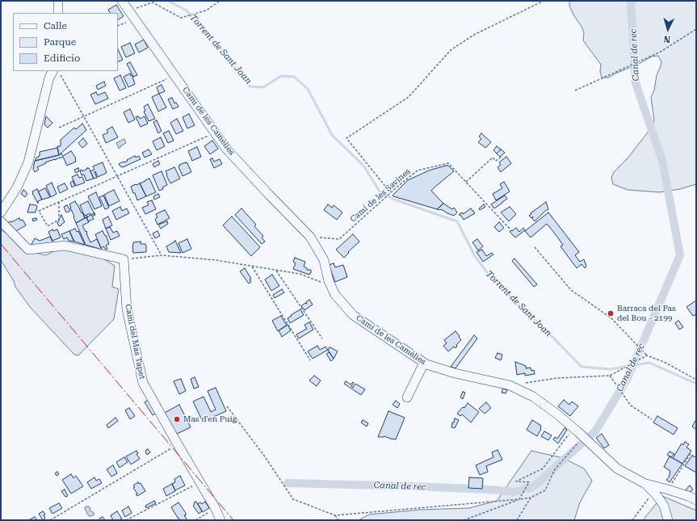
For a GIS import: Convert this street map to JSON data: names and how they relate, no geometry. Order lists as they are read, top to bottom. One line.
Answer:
{"streets":{"street":["Camí de les Camèlies","Camí del Mas Tapet"],"path":["Camí de les Savines"]},"crossings":[["Camí de les Camèlies","Camí de les Savines"]],"water":["Torrent de Sant Joan","Canal de rec"],"places":["Barraca del Pas del Bou - 2199","Mas d'en Puig"],"legend":["Calle","Parque","Edificio"],"north":"bottom"}
